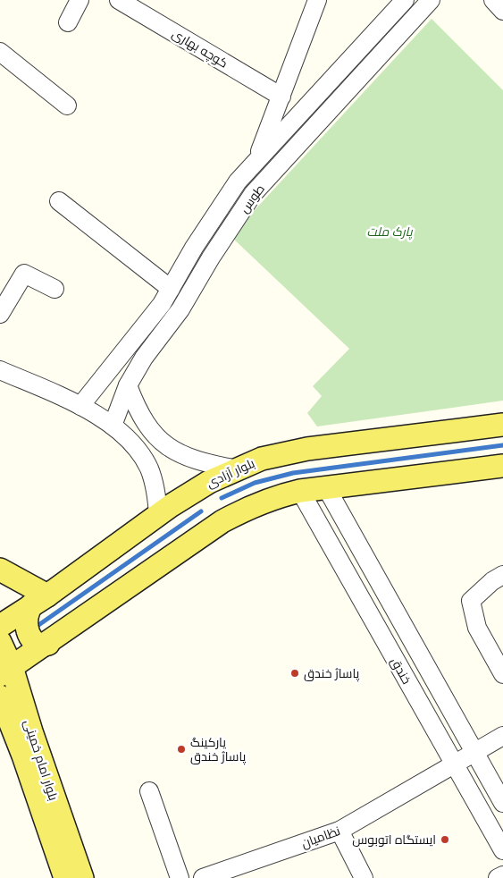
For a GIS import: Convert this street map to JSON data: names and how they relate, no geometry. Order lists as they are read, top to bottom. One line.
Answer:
{"streets":{"main road":["بلوار آزادی","بلوار امام خمینی"],"street":["کوچه بهاری","طوس","خندق","نظامیان"]},"crossings":[["خندق","نظامیان"]],"parks":["پارک ملت"],"places":["پاساژ خندق","پارکینگ پاساژ خندق","ایستگاه اتوبوس"]}
